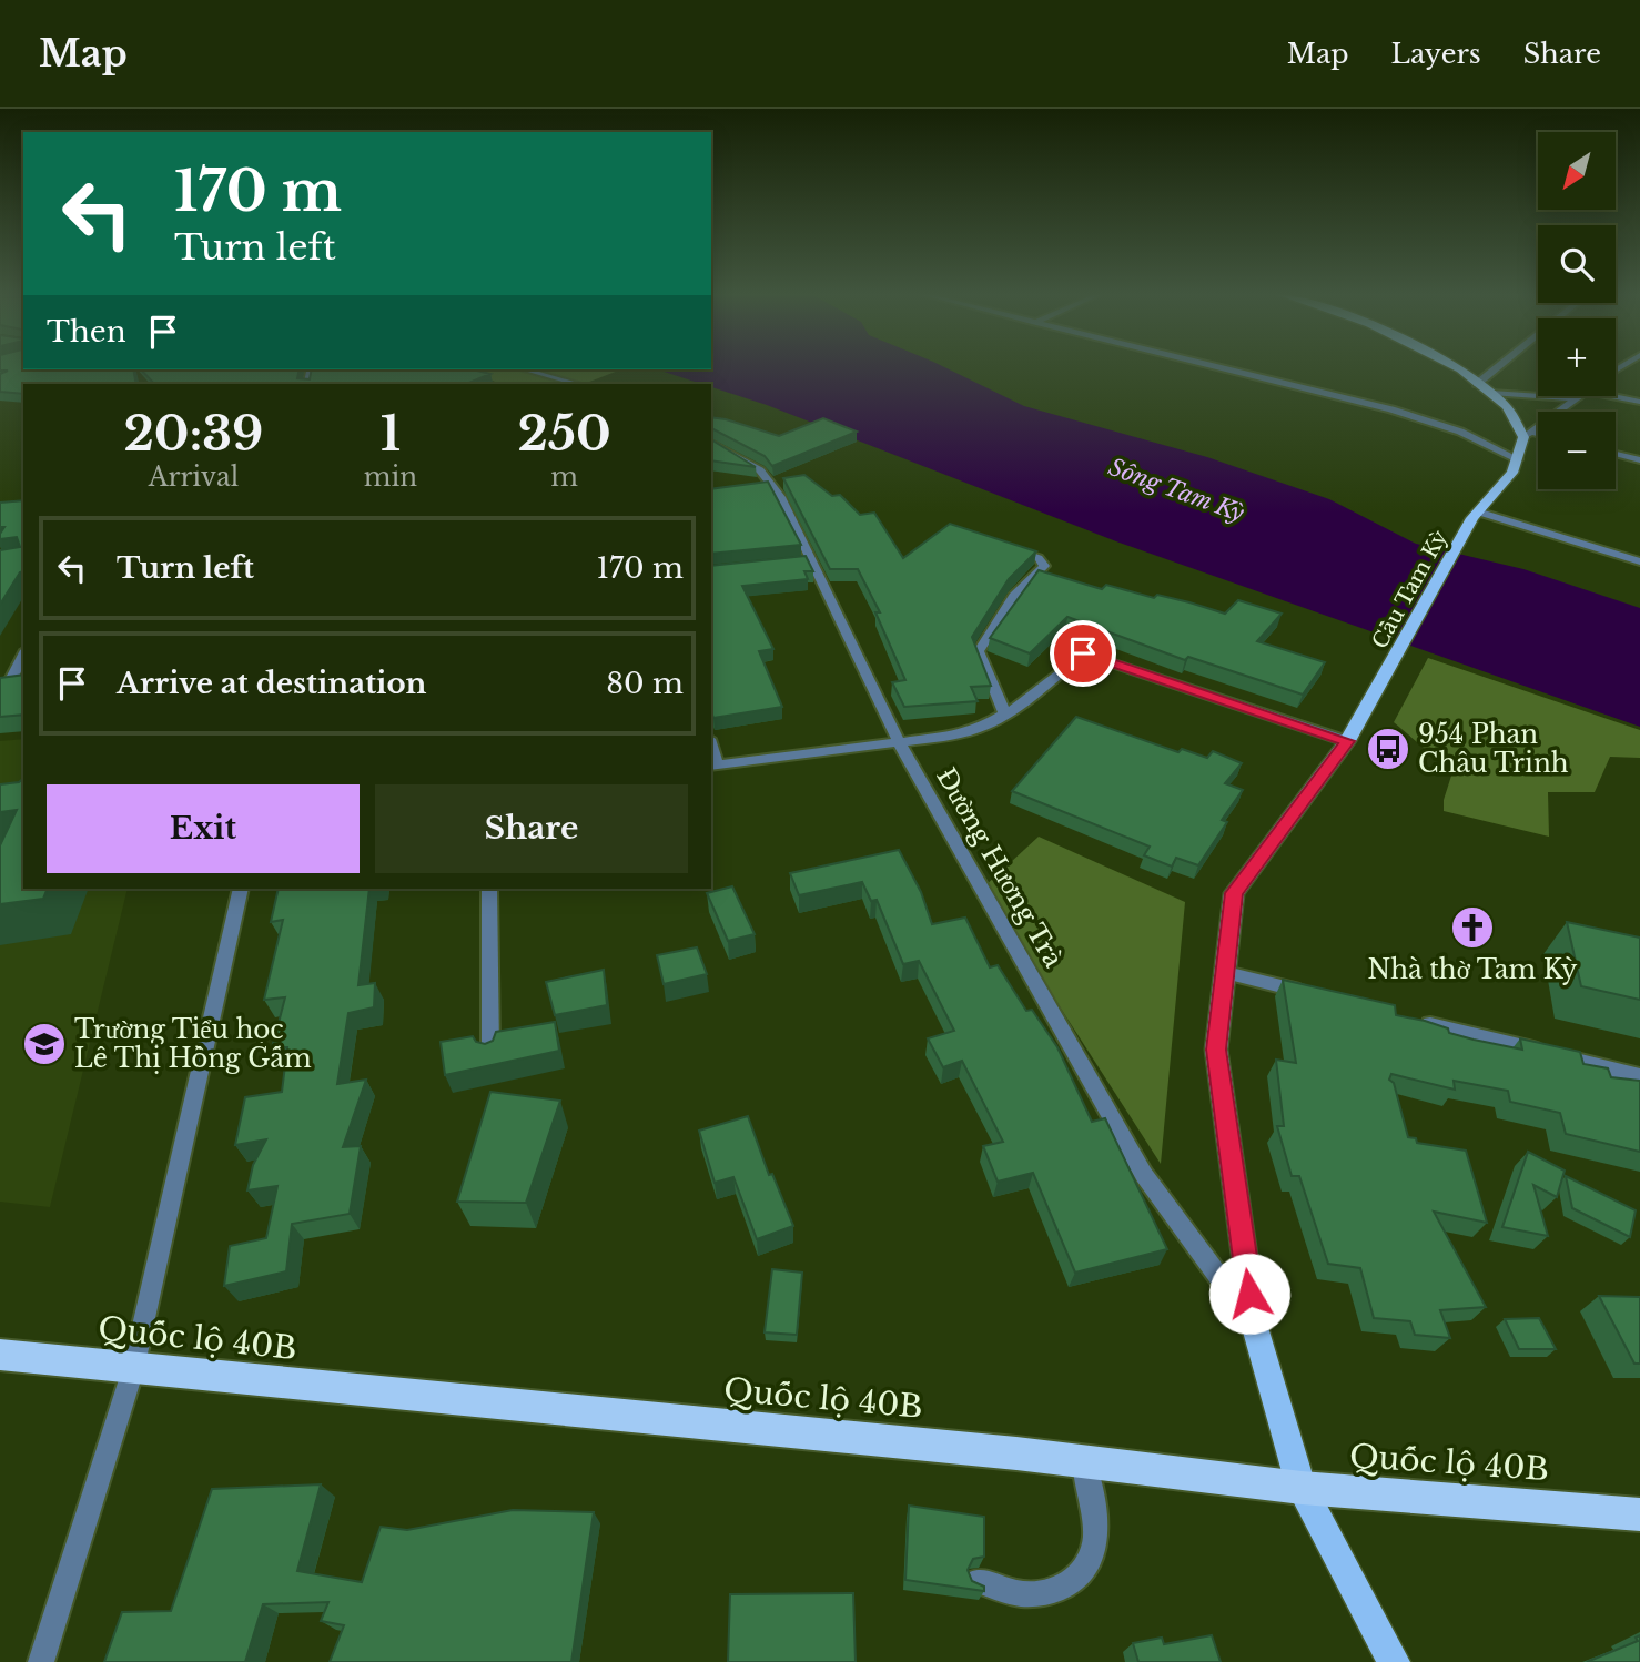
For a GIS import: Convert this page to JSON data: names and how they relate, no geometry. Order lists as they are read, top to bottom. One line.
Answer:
{"streets":{"highway":["Quốc lộ 40B"],"main road":["Cầu Tam Kỳ"],"street":["Đường Hương Trà"]},"crossings":[["Cầu Tam Kỳ","Đường Hương Trà"],["Cầu Tam Kỳ","Quốc lộ 40B"]],"water":["Sông Tam Kỳ"],"places":{"bus stop":["954 Phan Châu Trinh"],"church":["Nhà thờ Tam Kỳ"],"school or university":["Trường Tiểu học Lê Thị Hồng Gấm"]},"north":"bottom left","page":{"header":"Map","nav":["Map","Layers","Share"],"map_buttons":["+","−"],"turn":["170 m","Turn left"],"then":"Then","eta":["20:39","Arrival","1","min","250","m"],"list":[{"name":"Turn left","value":"170 m"},{"name":"Arrive at destination","value":"80 m"}],"buttons":["Exit","Share"]}}
